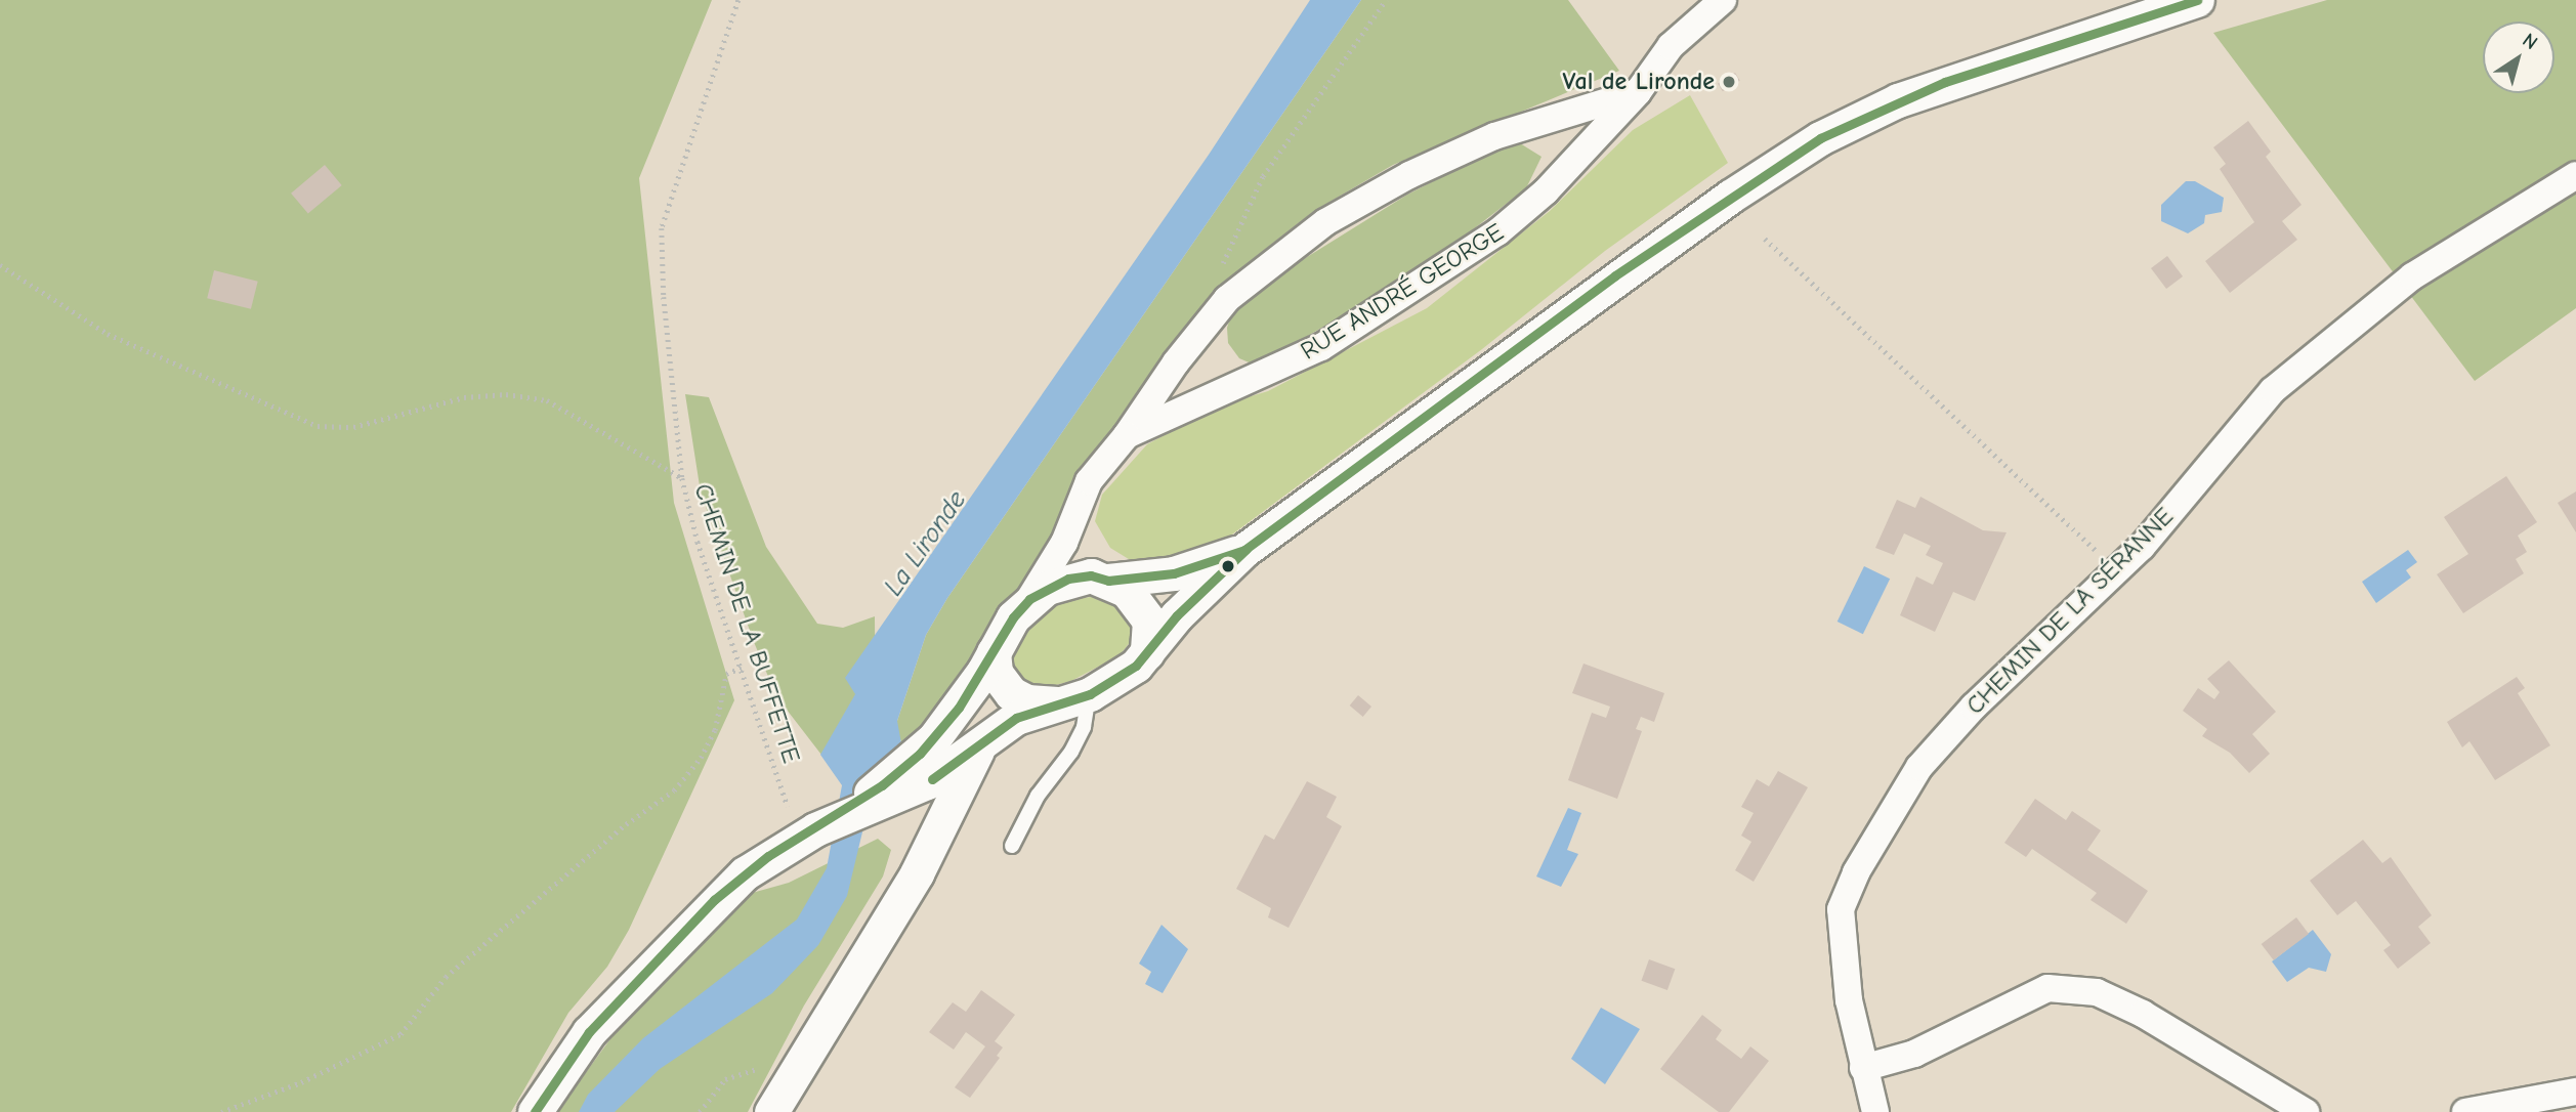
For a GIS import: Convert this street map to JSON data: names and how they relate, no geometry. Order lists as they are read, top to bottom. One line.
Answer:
{"streets":{"street":["RUE ANDRÉ GEORGE","CHEMIN DE LA SÉRANNE"],"path":["CHEMIN DE LA BUFFETTE"]},"water":["La Lironde"],"places":["Val de Lironde"],"north":"top right"}
